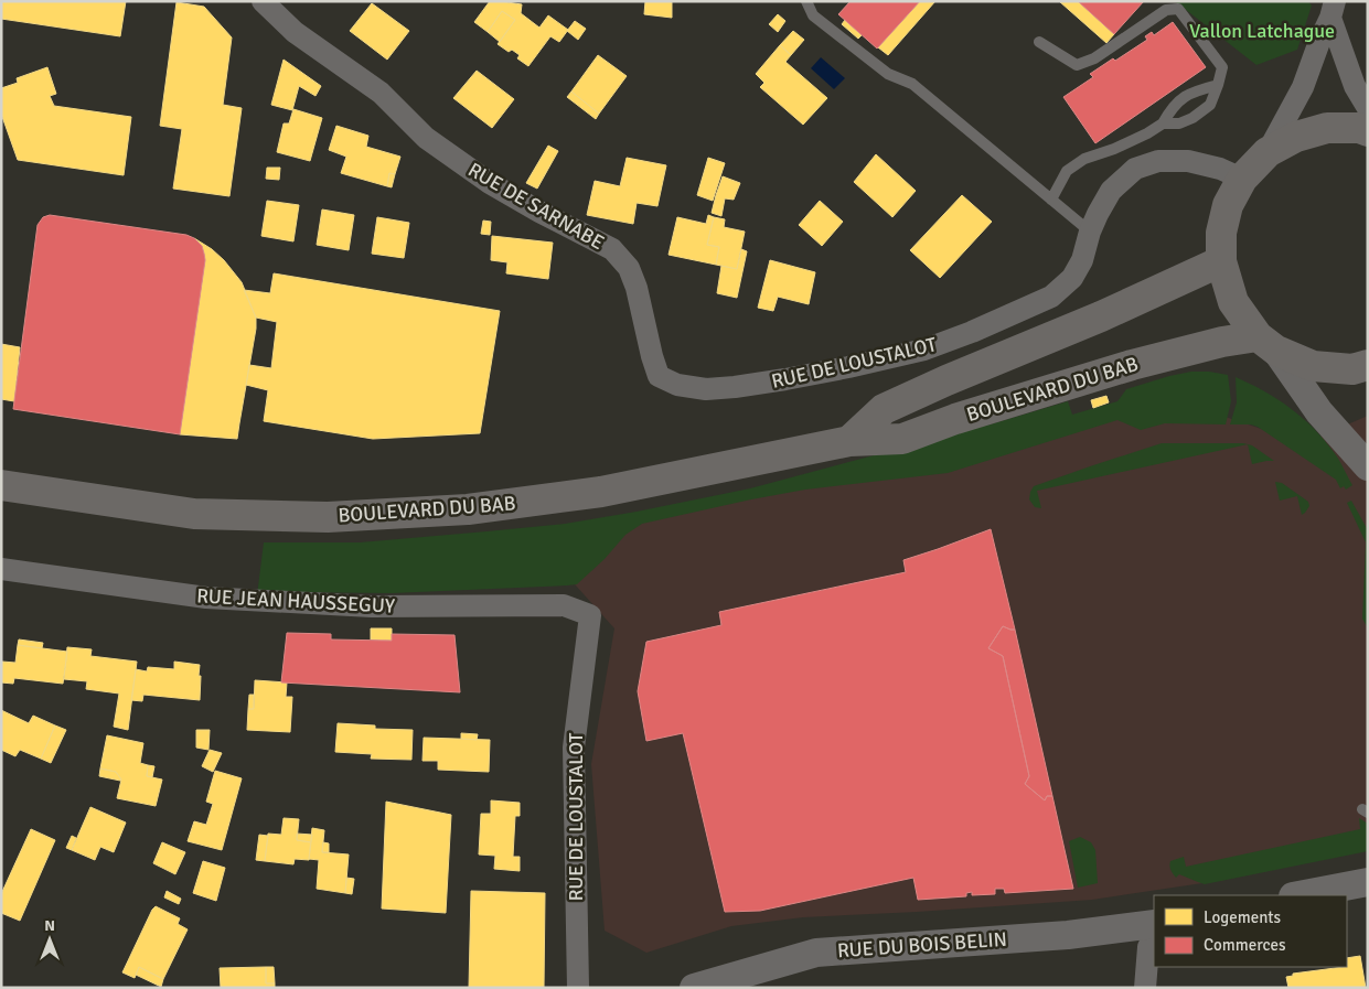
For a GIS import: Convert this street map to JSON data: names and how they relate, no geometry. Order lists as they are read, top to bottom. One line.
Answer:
{"streets":{"main road":["BOULEVARD DU BAB"],"street":["RUE DE SARNABE","RUE DE LOUSTALOT","RUE JEAN HAUSSEGUY","RUE DU BOIS BELIN"]},"crossings":[["RUE DE SARNABE","RUE DE LOUSTALOT"],["RUE DE LOUSTALOT","RUE JEAN HAUSSEGUY"]],"parks":["Vallon Latchague"],"legend":["Logements","Commerces"],"north":"top"}
